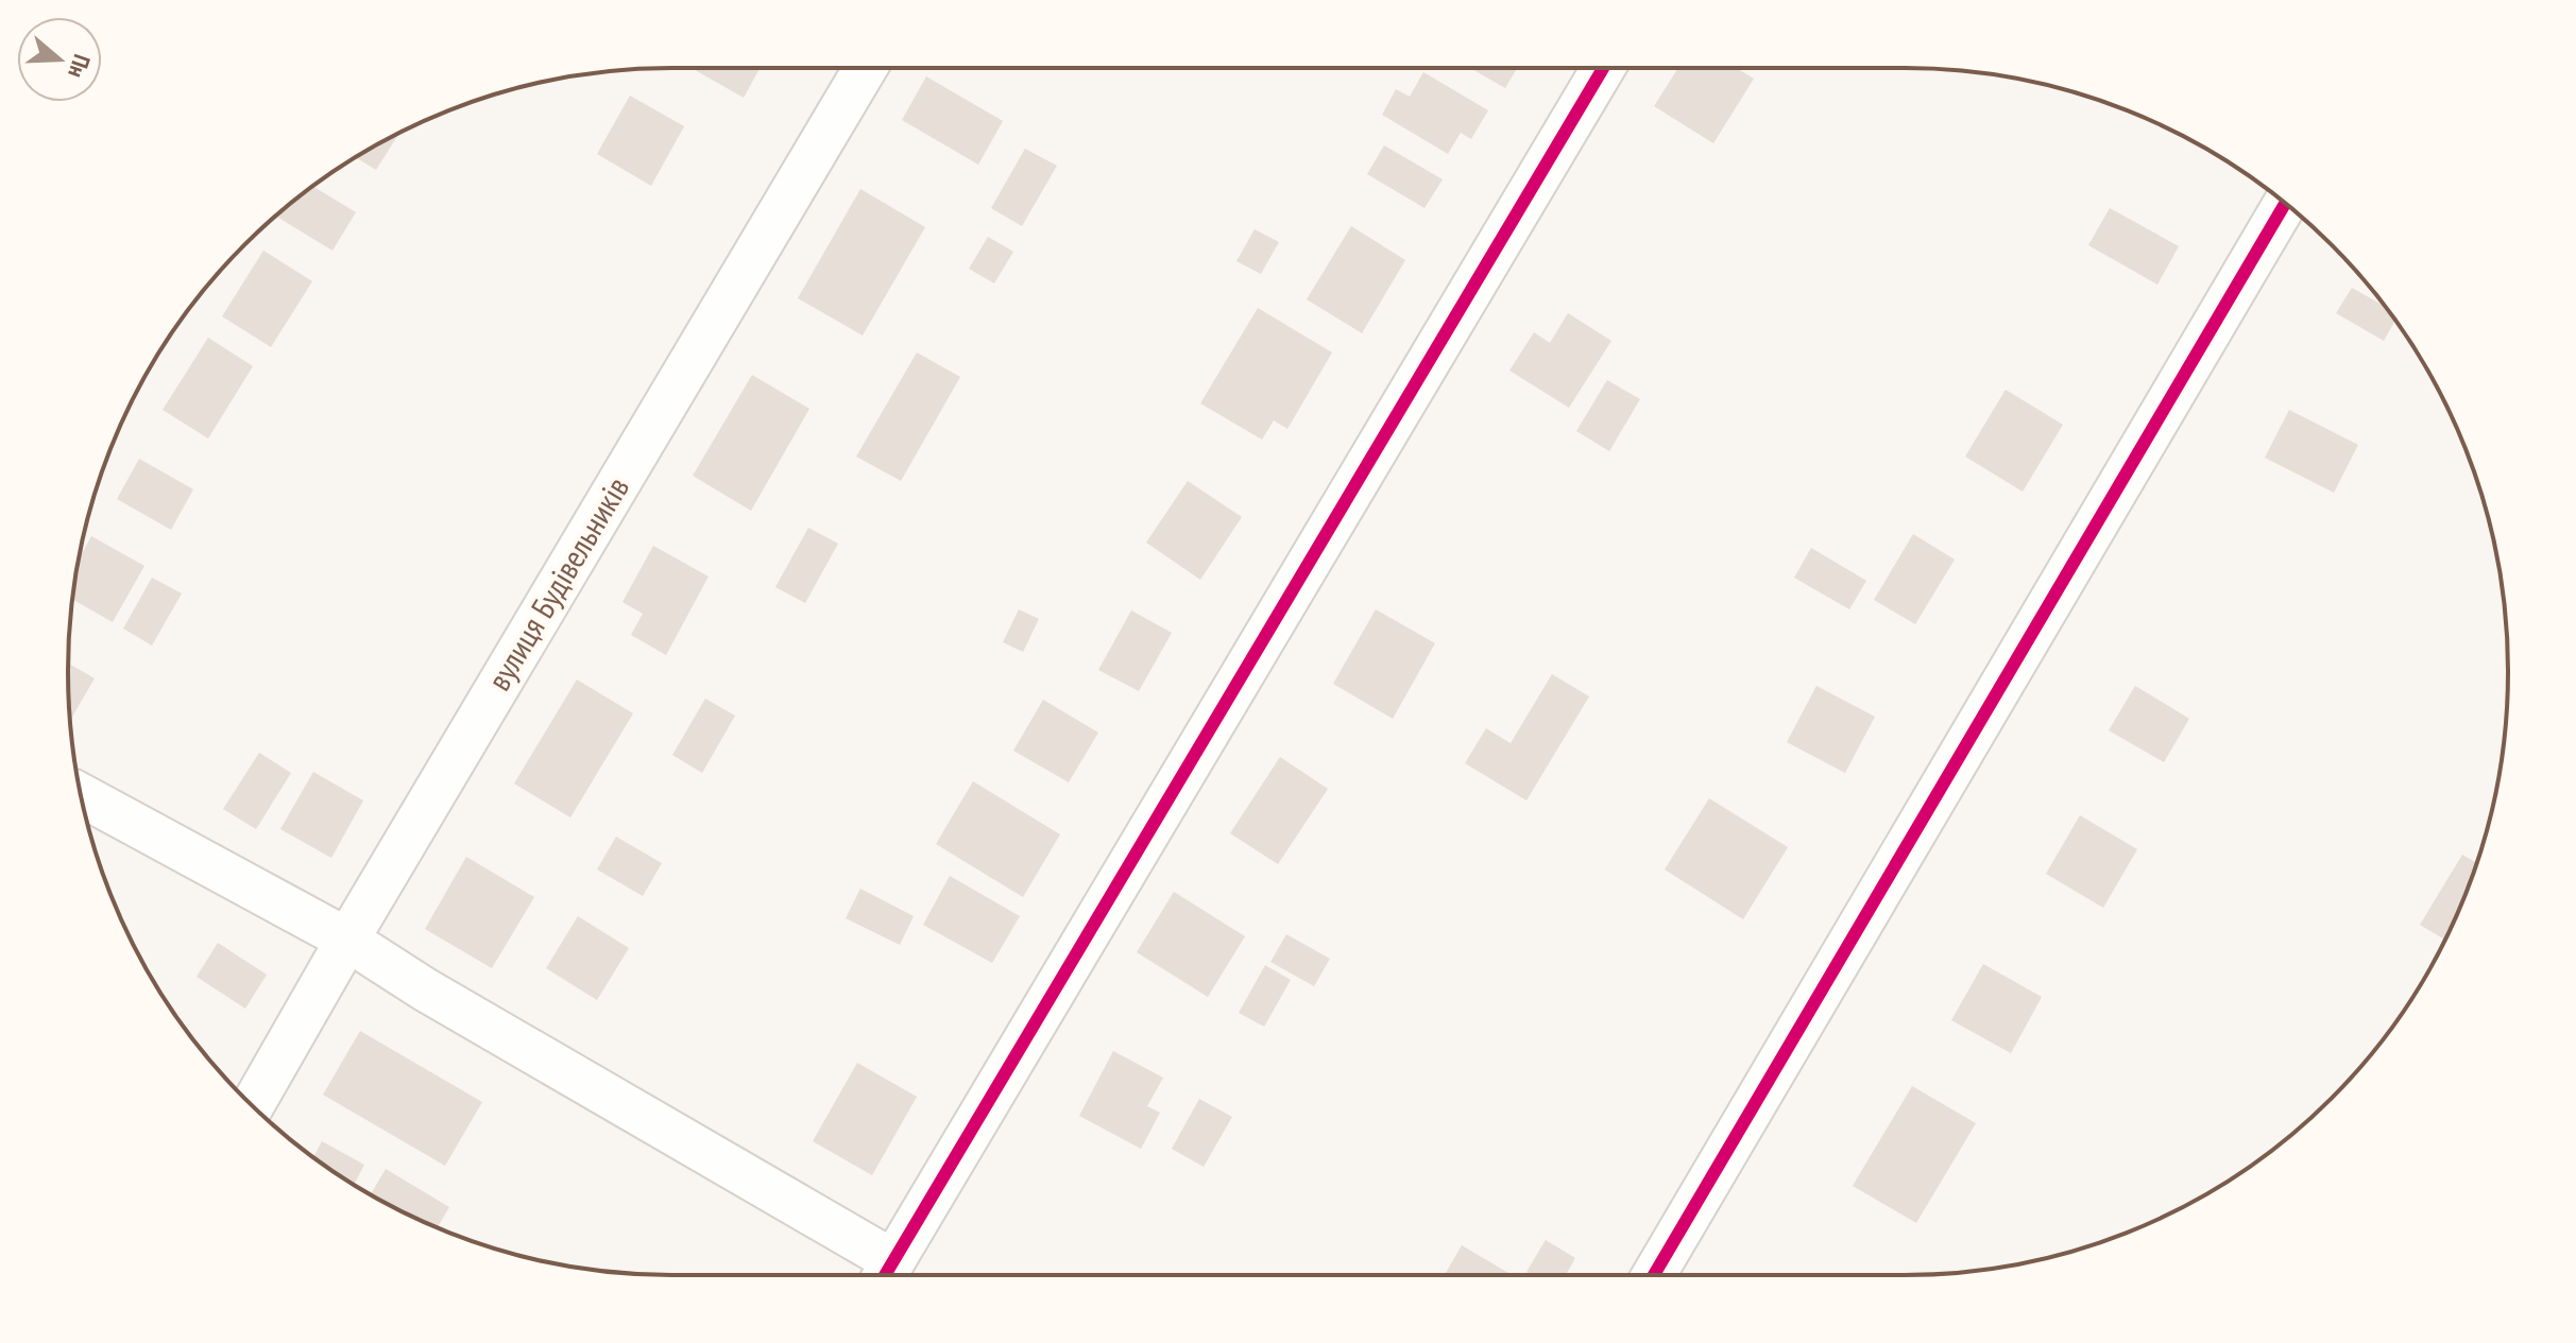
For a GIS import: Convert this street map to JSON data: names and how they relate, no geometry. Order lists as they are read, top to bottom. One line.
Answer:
{"streets":{"street":["вулиця Будівельників"]},"north":"right"}
